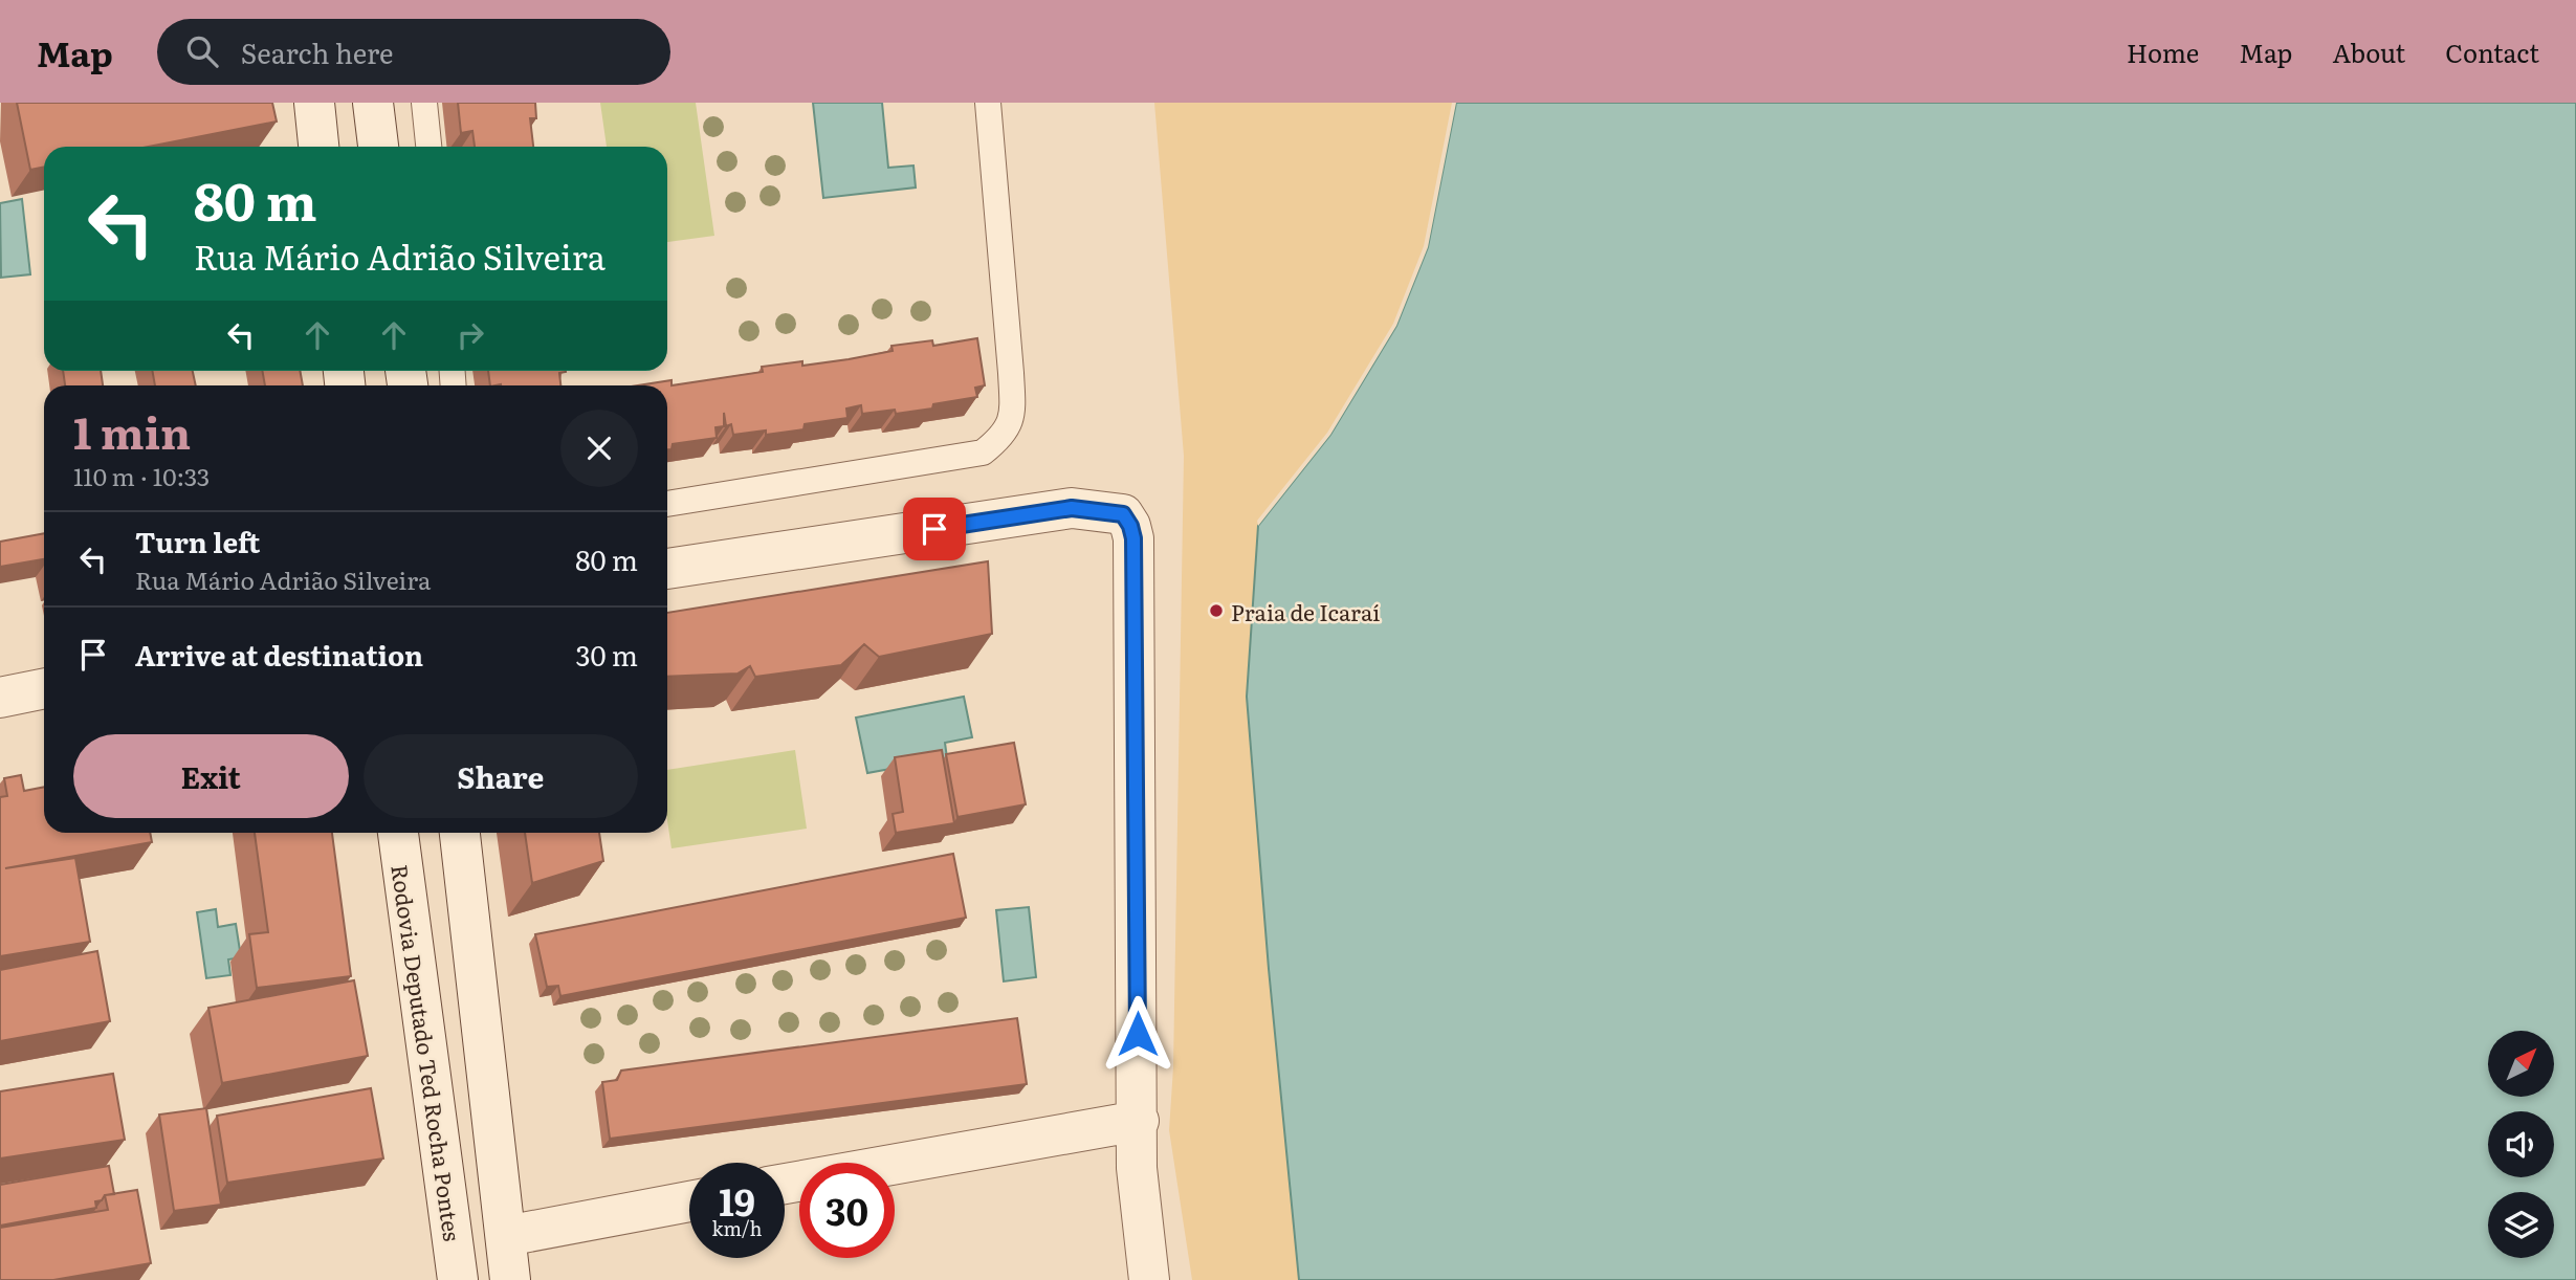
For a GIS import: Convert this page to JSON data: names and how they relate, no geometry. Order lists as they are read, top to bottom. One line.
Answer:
{"streets":{"street":["Rodovia Deputado Ted Rocha Pontes"]},"places":["Praia de Icaraí"],"north":"top right","page":{"header":"Map","search":"Search here","nav":["Home","Map","About","Contact"],"turn":["80 m","Rua Mário Adrião Silveira"],"heading":["1 min","110 m · 10:33"],"list":[{"name":"Turn left","note":"Rua Mário Adrião Silveira","value":"80 m"},{"name":"Arrive at destination","value":"30 m"}],"buttons":["Exit","Share"],"speed":"19 km/h","limit":"30"}}
